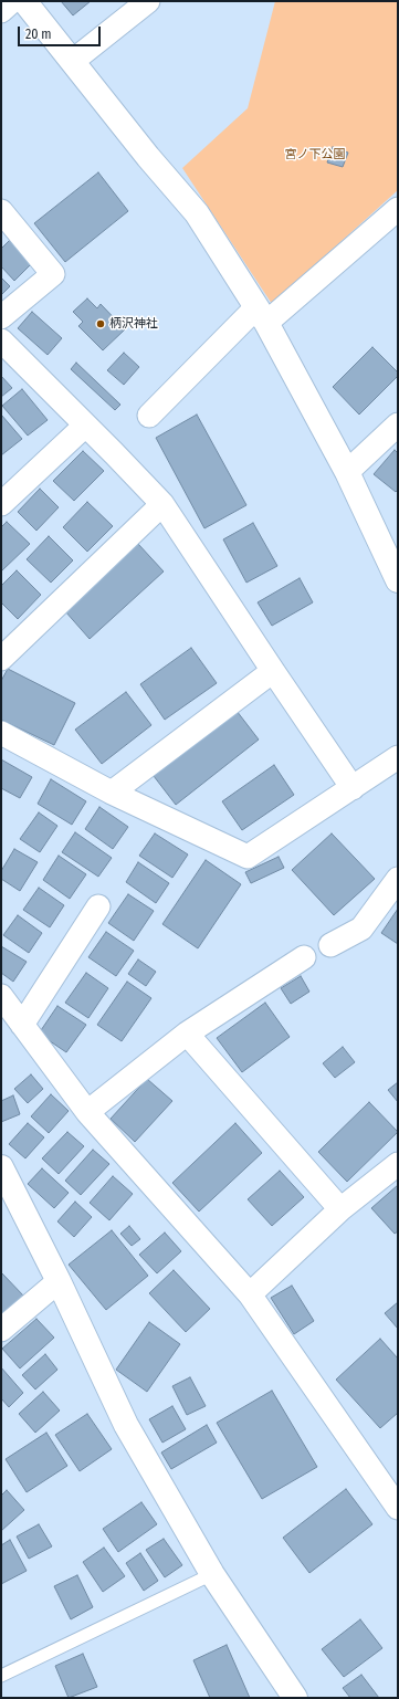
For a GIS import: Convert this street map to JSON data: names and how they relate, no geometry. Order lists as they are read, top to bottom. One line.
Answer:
{"parks":["宮ノ下公園"],"places":["柄沢神社"],"scale_bar":"20 m"}
